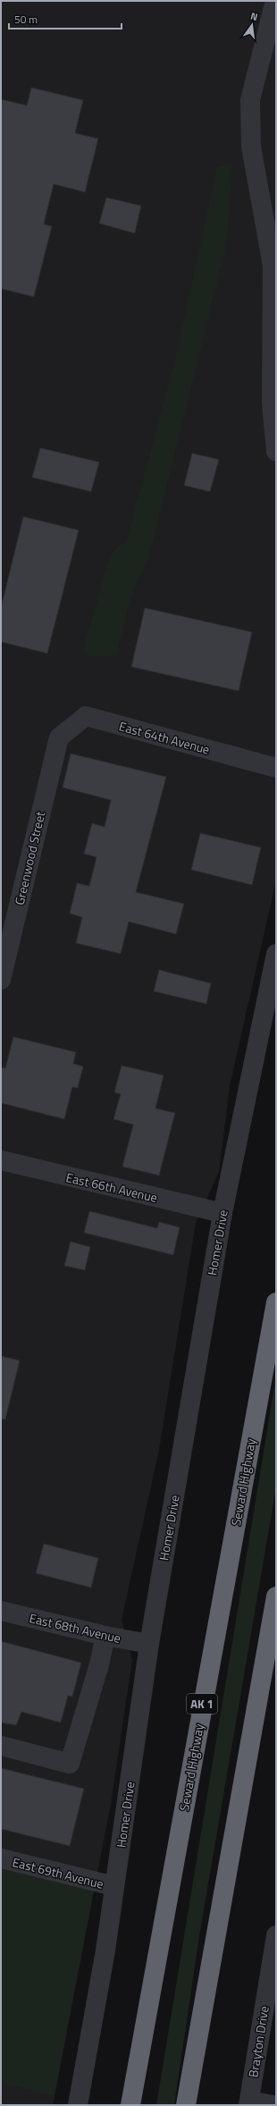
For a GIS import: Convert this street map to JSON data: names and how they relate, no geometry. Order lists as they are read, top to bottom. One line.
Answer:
{"streets":{"highway":["Seward Highway","AK 1"],"street":["East 64th Avenue","Greenwood Street","East 66th Avenue","Homer Drive","East 68th Avenue","East 69th Avenue","Brayton Drive"]},"crossings":[["East 64th Avenue","Greenwood Street"],["East 66th Avenue","Homer Drive"],["Homer Drive","East 68th Avenue"],["Homer Drive","East 69th Avenue"]],"scale_bar":"50 m","north":"top"}
